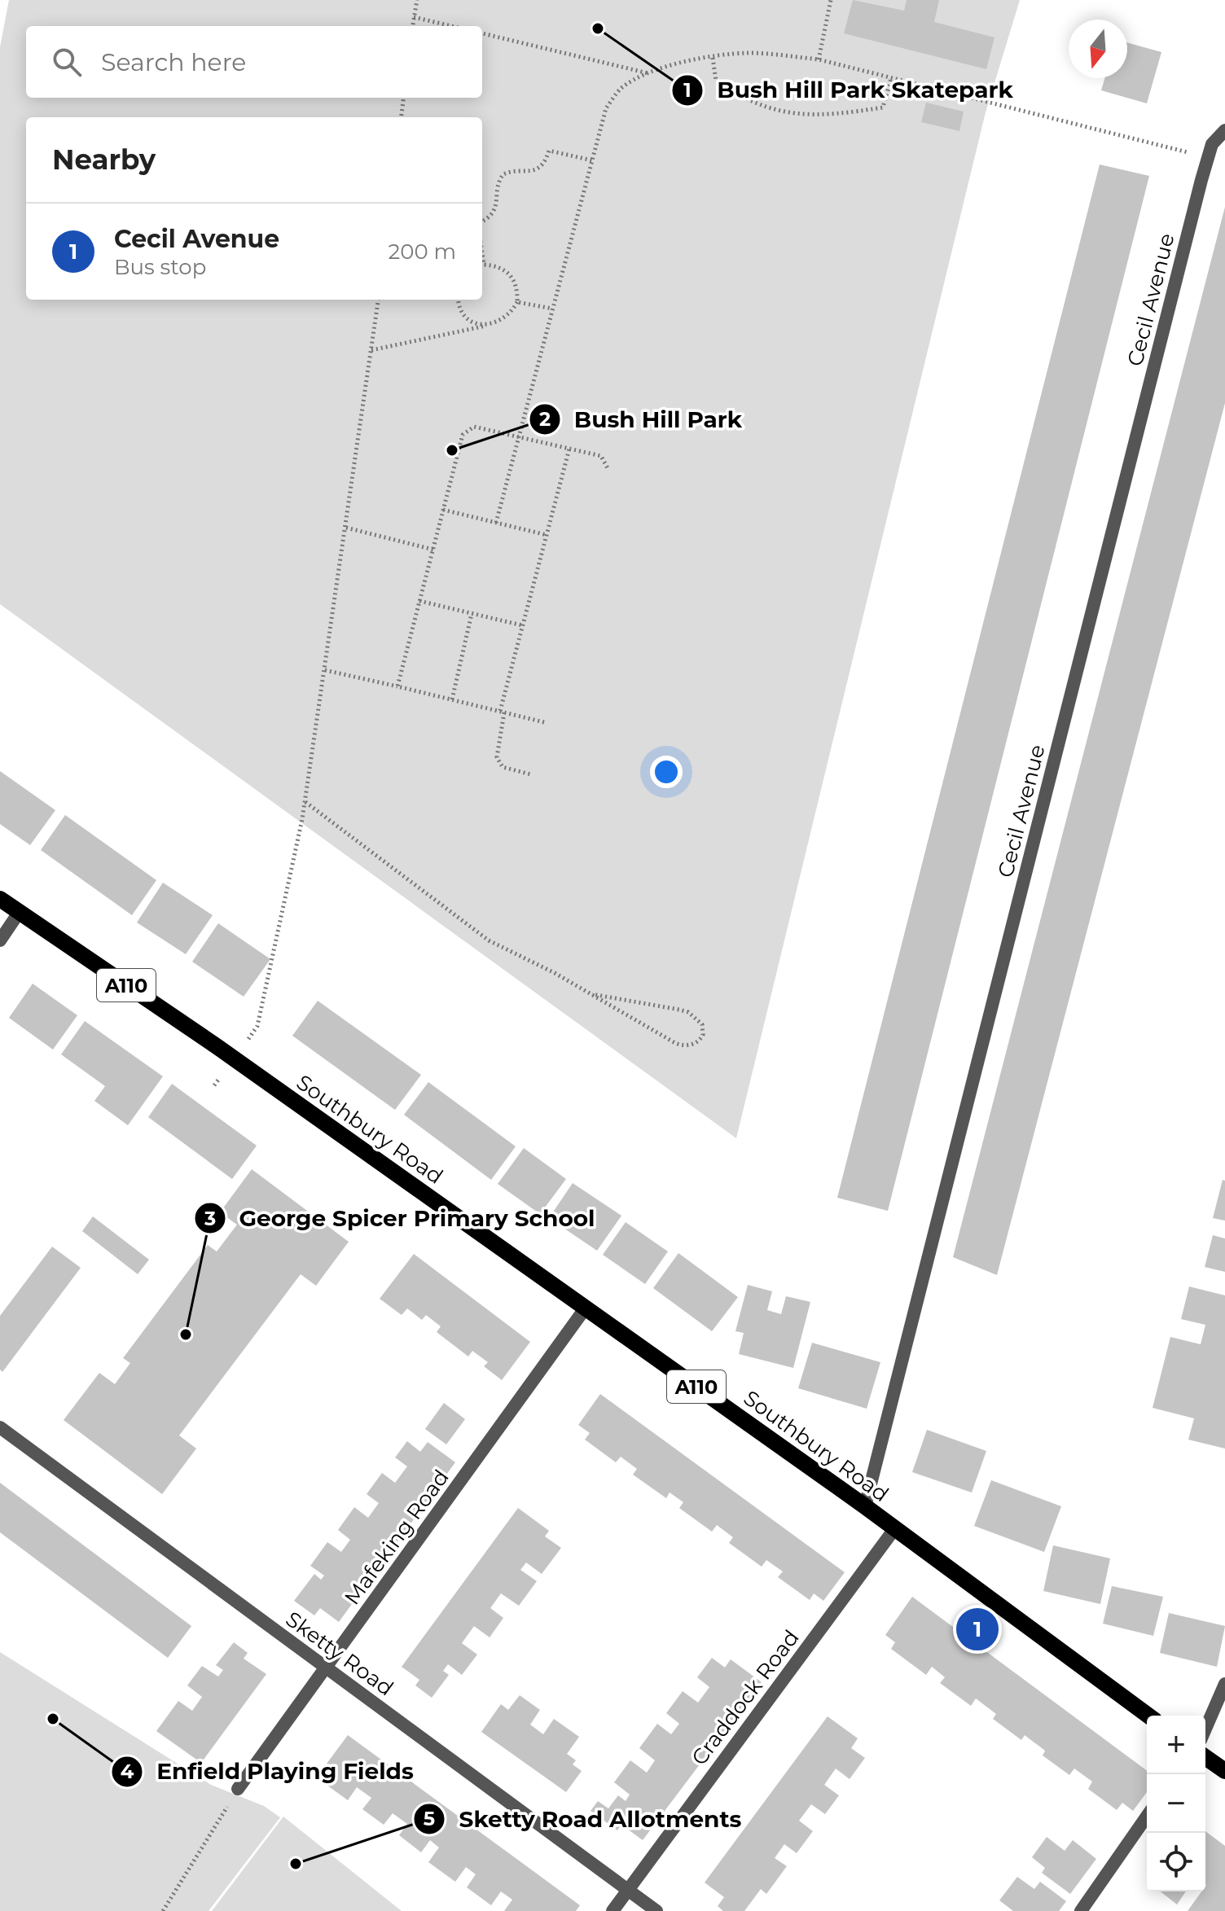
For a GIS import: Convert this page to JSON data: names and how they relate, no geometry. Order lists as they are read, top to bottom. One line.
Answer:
{"streets":{"main road":["A110","Southbury Road"],"street":["Cecil Avenue","Mafeking Road","Sketty Road","Craddock Road"]},"crossings":[["Cecil Avenue","Southbury Road"],["Southbury Road","Mafeking Road"],["Southbury Road","Craddock Road"],["Mafeking Road","Sketty Road"],["Sketty Road","Craddock Road"]],"places":["Bush Hill Park Skatepark","Bush Hill Park","George Spicer Primary School","Enfield Playing Fields","Sketty Road Allotments"],"north":"bottom","page":{"search":"Search here","heading":"Nearby","list":[{"mark":"1","name":"Cecil Avenue","note":"Bus stop","value":"200 m"}],"pins":"1","map_buttons":["+","−"]}}
